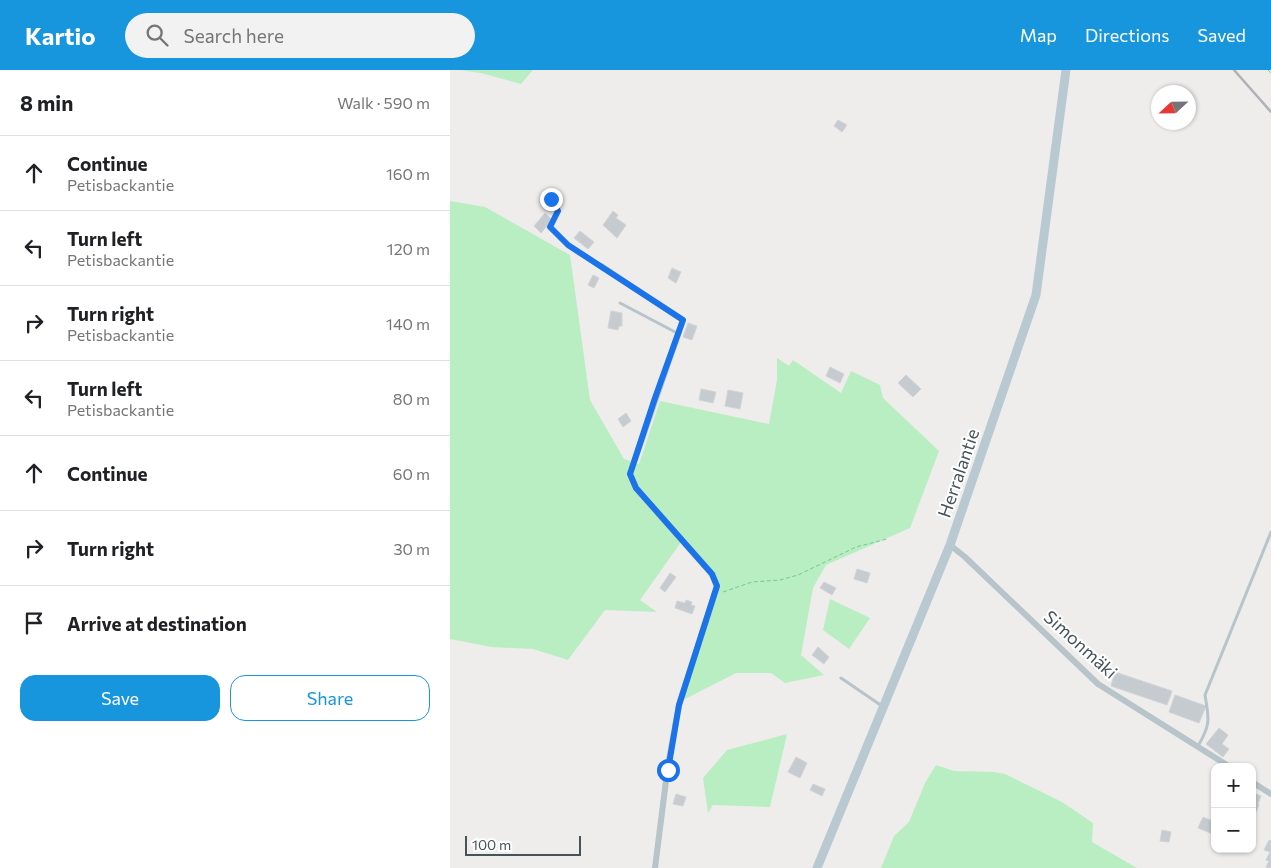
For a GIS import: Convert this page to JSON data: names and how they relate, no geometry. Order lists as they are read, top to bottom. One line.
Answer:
{"streets":{"street":["Herralantie","Simonmäki"]},"crossings":[["Herralantie","Simonmäki"]],"scale_bar":"100 m","north":"left","page":{"header":"Kartio","search":"Search here","nav":["Map","Directions","Saved"],"heading":["8 min","Walk · 590 m"],"list":[["Continue","Petisbackantie","160 m"],["Turn left","Petisbackantie","120 m"],["Turn right","Petisbackantie","140 m"],["Turn left","Petisbackantie","80 m"],["Continue","60 m"],["Turn right","30 m"],"Arrive at destination"],"buttons":["Save","Share"],"map_buttons":["+","−"],"scale":"100 m"}}
